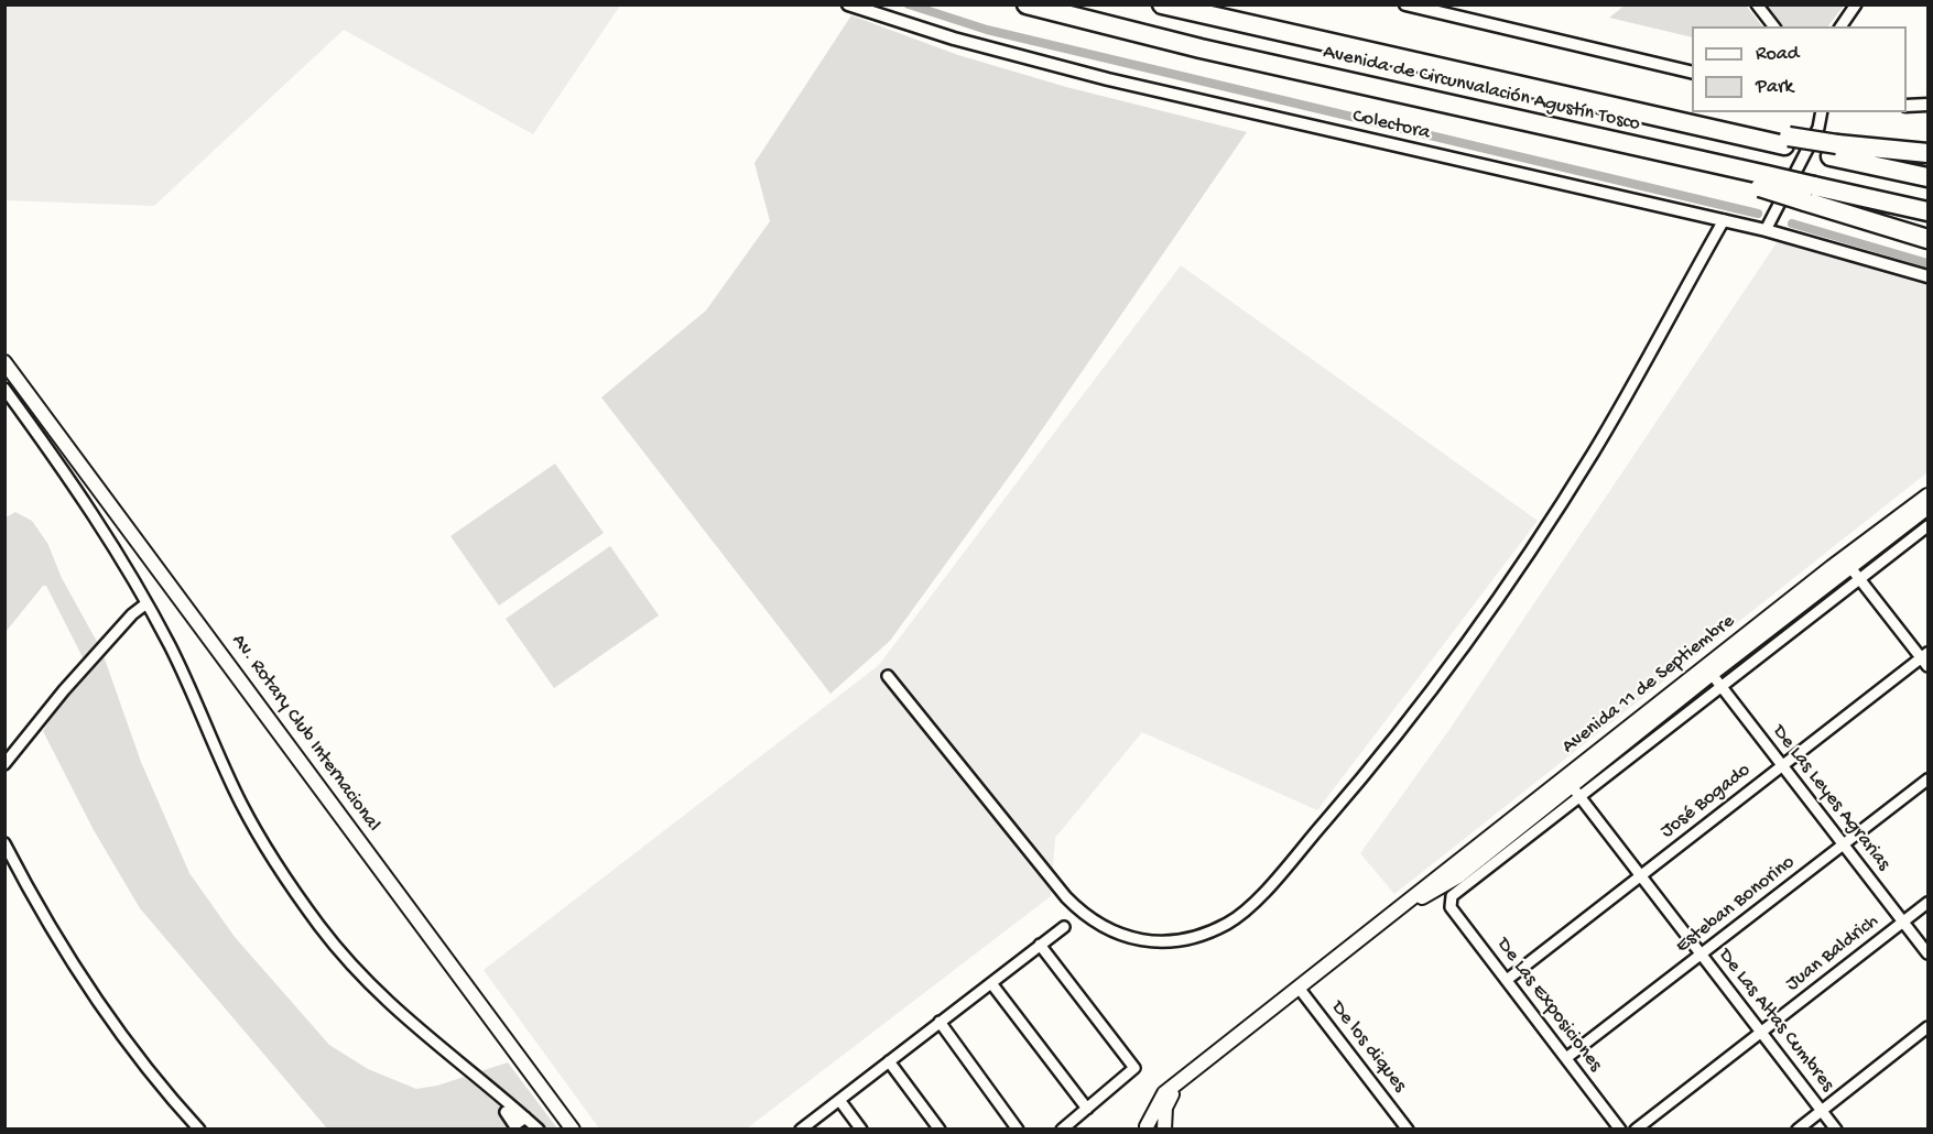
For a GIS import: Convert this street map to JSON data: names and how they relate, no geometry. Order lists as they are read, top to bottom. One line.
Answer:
{"streets":{"highway":["Avenida de Circunvalación Agustín Tosco"],"main road":["Avenida 11 de Septiembre","Av. Rotary Club Internacional"],"street":["Colectora","De Las Leyes Agrarias","José Bogado","Esteban Bonorino","Juan Baldrich","De Las Exposiciones","De Las Altas Cumbres","De los diques"]},"crossings":[["Avenida 11 de Septiembre","De Las Leyes Agrarias"],["Avenida 11 de Septiembre","De Las Exposiciones"],["Avenida 11 de Septiembre","De Las Altas Cumbres"],["Avenida 11 de Septiembre","De los diques"],["De Las Leyes Agrarias","José Bogado"],["De Las Leyes Agrarias","Esteban Bonorino"],["De Las Leyes Agrarias","Juan Baldrich"],["José Bogado","De Las Exposiciones"],["José Bogado","De Las Altas Cumbres"],["Esteban Bonorino","De Las Exposiciones"],["Esteban Bonorino","De Las Altas Cumbres"],["Juan Baldrich","De Las Altas Cumbres"],["De Las Exposiciones","De Las Altas Cumbres"]],"legend":["Road","Park"]}
